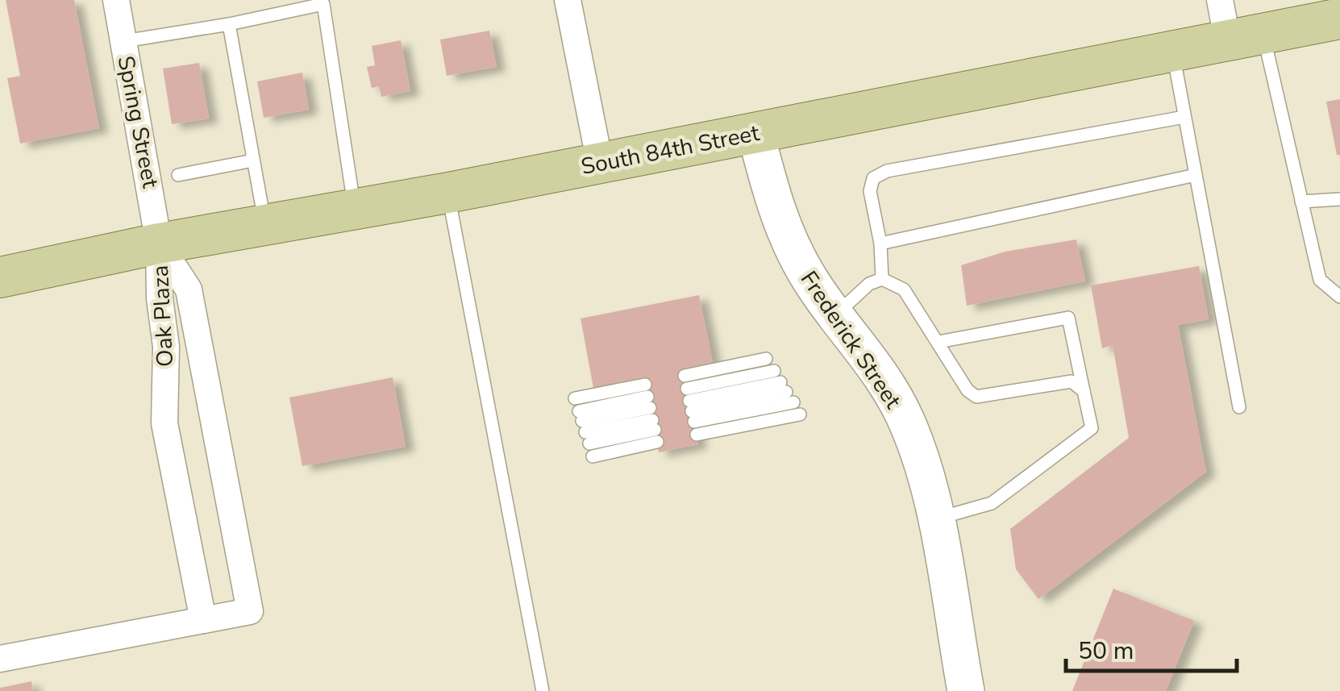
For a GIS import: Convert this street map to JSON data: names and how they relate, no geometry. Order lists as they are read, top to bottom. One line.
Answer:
{"streets":{"main road":["South 84th Street","Frederick Street"],"street":["Spring Street","Oak Plaza"]},"crossings":[["Spring Street","South 84th Street"],["Spring Street","Oak Plaza"],["South 84th Street","Oak Plaza"],["South 84th Street","Frederick Street"]],"scale_bar":"50 m"}
